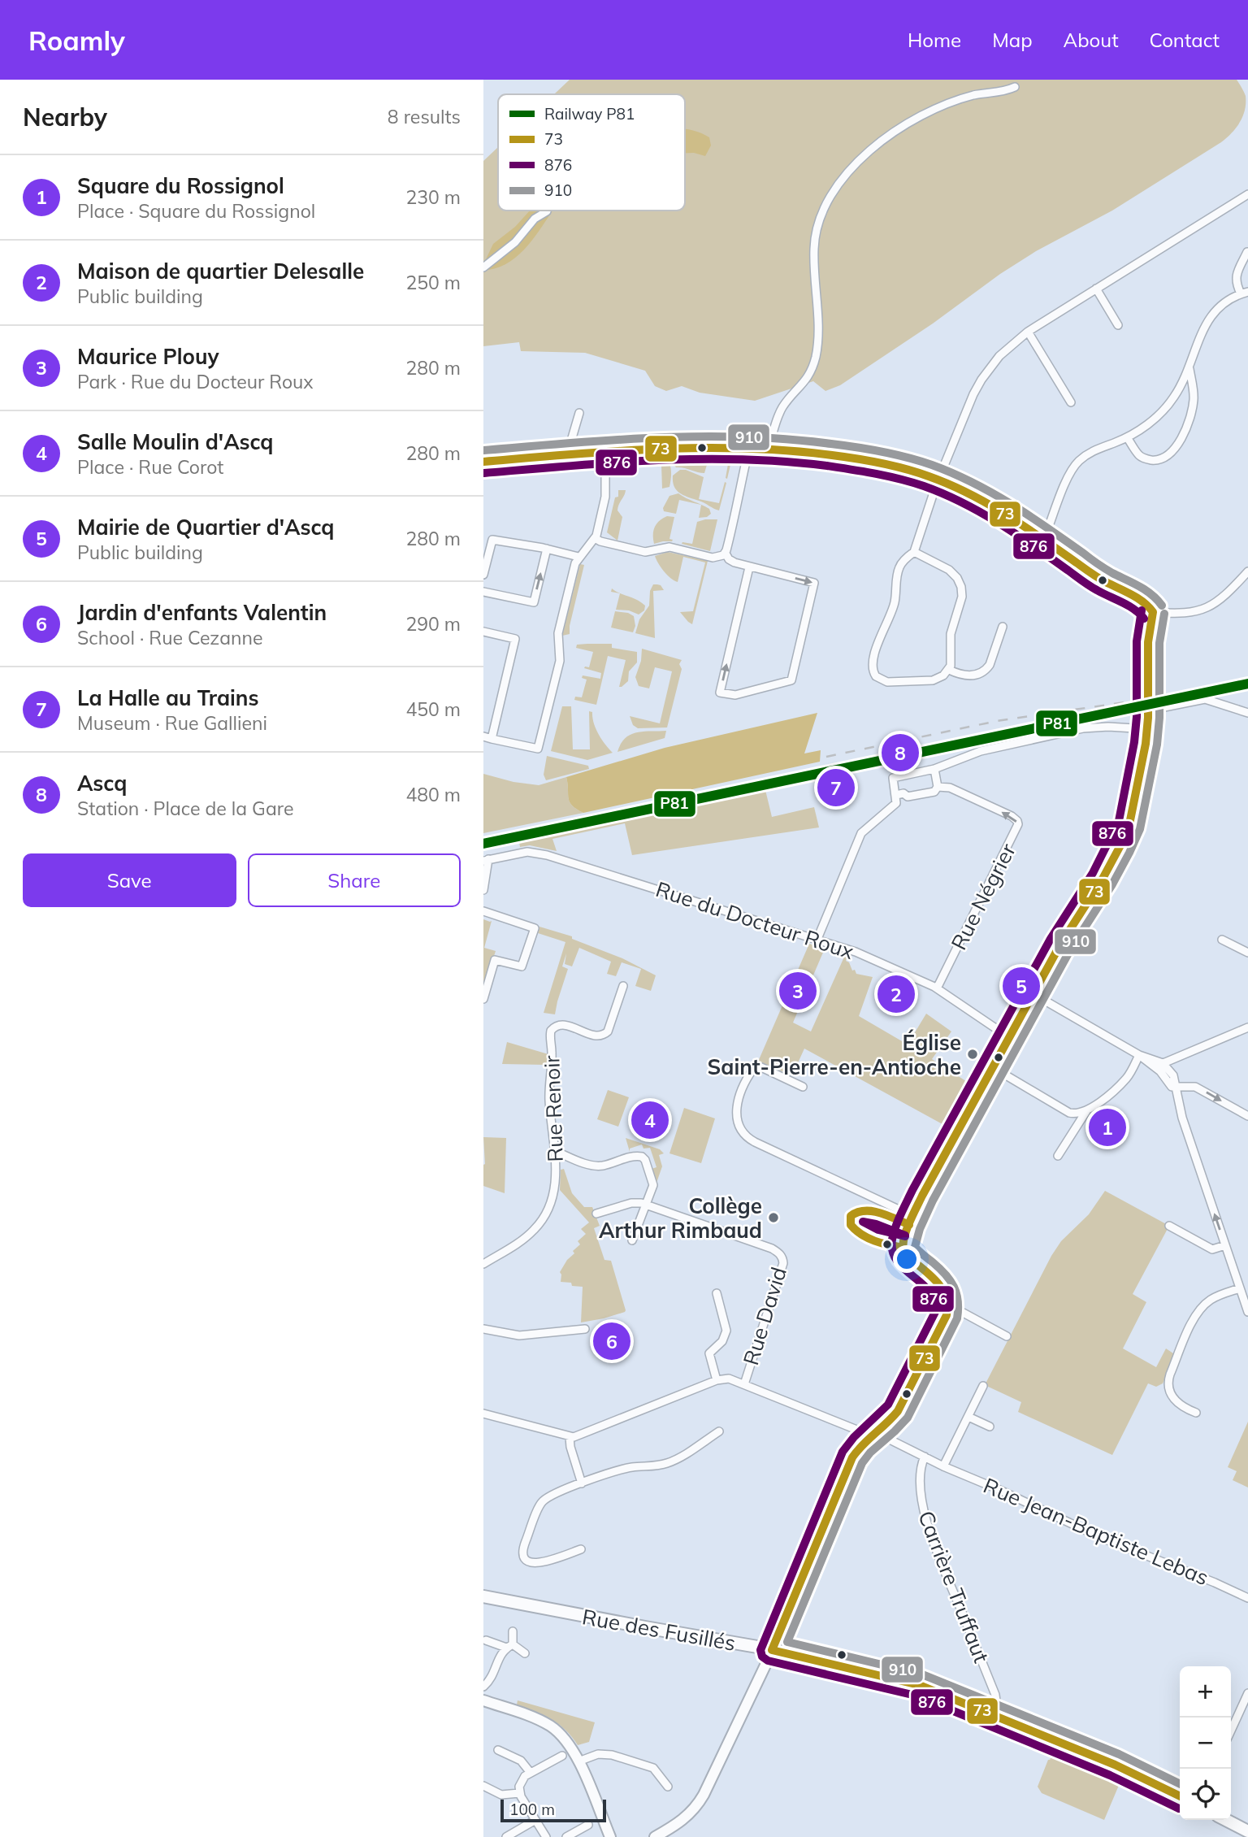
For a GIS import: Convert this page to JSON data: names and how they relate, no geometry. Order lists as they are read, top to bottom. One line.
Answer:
{"streets":{"main road":["Rue des Fusillés"],"street":["Rue Négrier","Rue du Docteur Roux","Rue Renoir","Rue David","Rue Jean-Baptiste Lebas","Carrière Truffaut"]},"crossings":[["Rue Négrier","Rue du Docteur Roux"],["Rue Jean-Baptiste Lebas","Carrière Truffaut"],["Carrière Truffaut","Rue des Fusillés"]],"places":["Église Saint-Pierre-en-Antioche","Collège Arthur Rimbaud"],"lines":["transit line 910","transit line 73","transit line 876","rail line P81"],"legend":["Railway P81","73","876","910"],"scale_bar":"100 m","page":{"header":"Roamly","nav":["Home","Map","About","Contact"],"heading":["Nearby","8 results"],"list":[{"mark":"1","name":"Square du Rossignol","note":"Place · Square du Rossignol","value":"230 m"},{"mark":"2","name":"Maison de quartier Delesalle","note":"Public building","value":"250 m"},{"mark":"3","name":"Maurice Plouy","note":"Park · Rue du Docteur Roux","value":"280 m"},{"mark":"4","name":"Salle Moulin d'Ascq","note":"Place · Rue Corot","value":"280 m"},{"mark":"5","name":"Mairie de Quartier d'Ascq","note":"Public building","value":"280 m"},{"mark":"6","name":"Jardin d'enfants Valentin","note":"School · Rue Cezanne","value":"290 m"},{"mark":"7","name":"La Halle au Trains","note":"Museum · Rue Gallieni","value":"450 m"},{"mark":"8","name":"Ascq","note":"Station · Place de la Gare","value":"480 m"}],"pins":["8","7","5","3","2","4","1","6"],"buttons":["Save","Share"],"map_buttons":["+","−"],"scale":"100 m"}}
